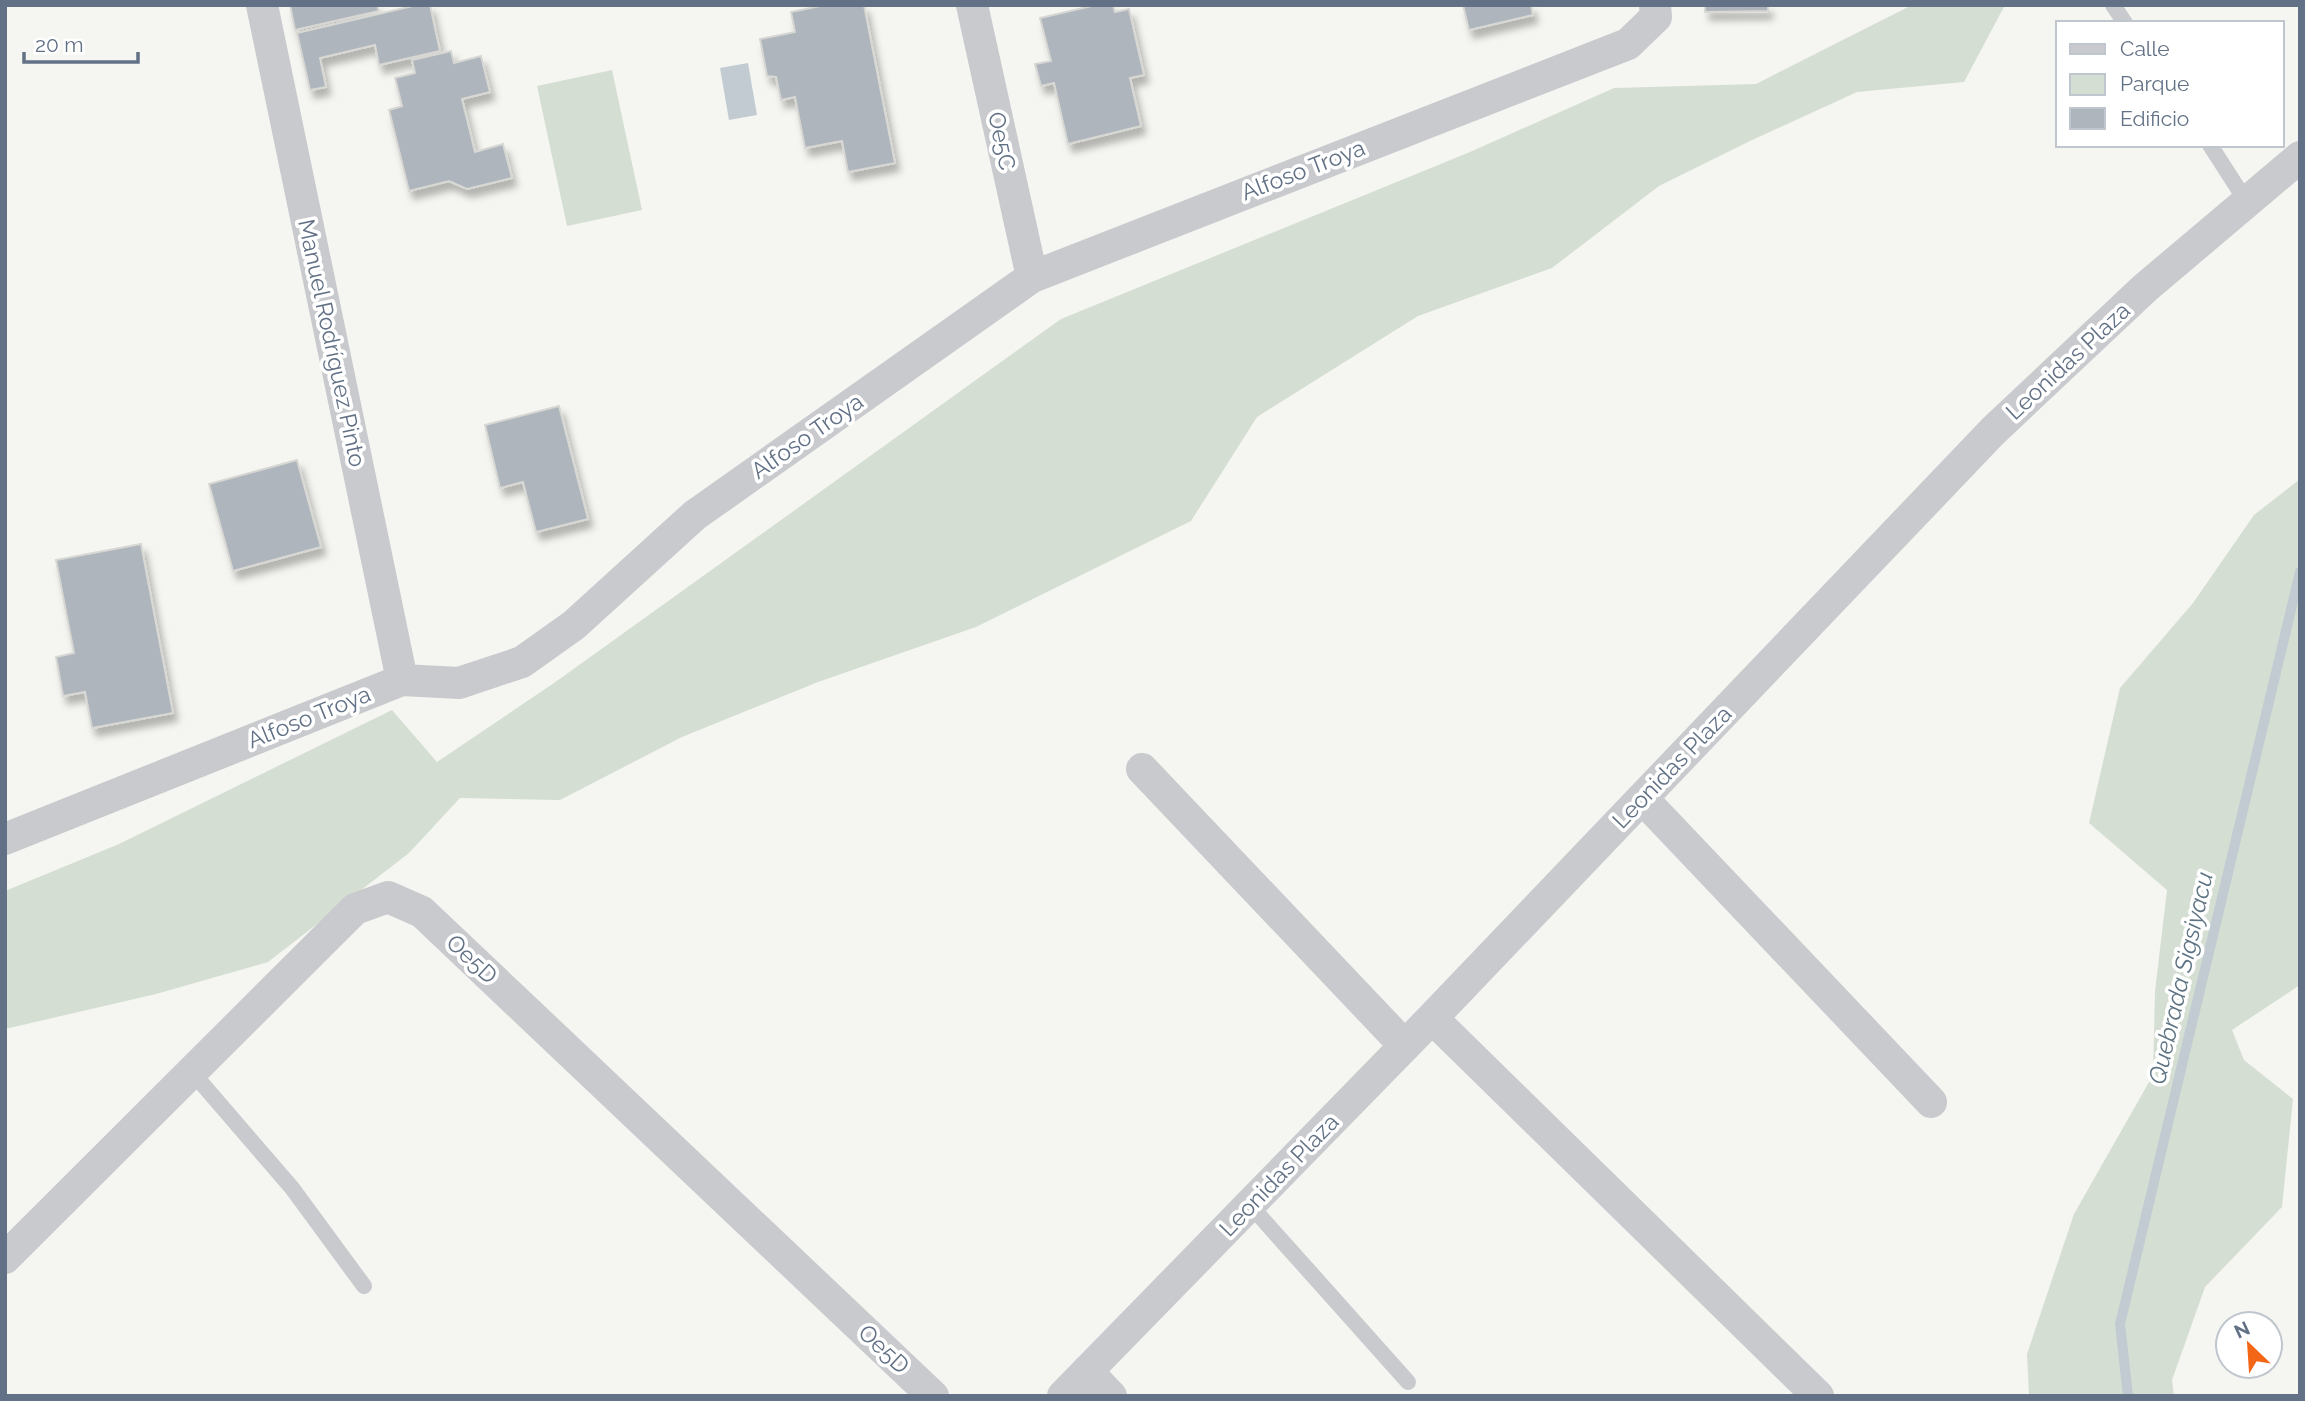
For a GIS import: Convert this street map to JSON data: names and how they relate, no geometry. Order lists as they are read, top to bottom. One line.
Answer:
{"streets":{"street":["Oe5C","Alfoso Troya","Manuel Rodríguez Pinto","Leonidas Plaza","Oe5D"]},"crossings":[["Oe5C","Alfoso Troya"],["Alfoso Troya","Manuel Rodríguez Pinto"]],"water":["Quebrada Sigsiyacu"],"legend":["Calle","Parque","Edificio"],"scale_bar":"20 m","north":"top left"}
